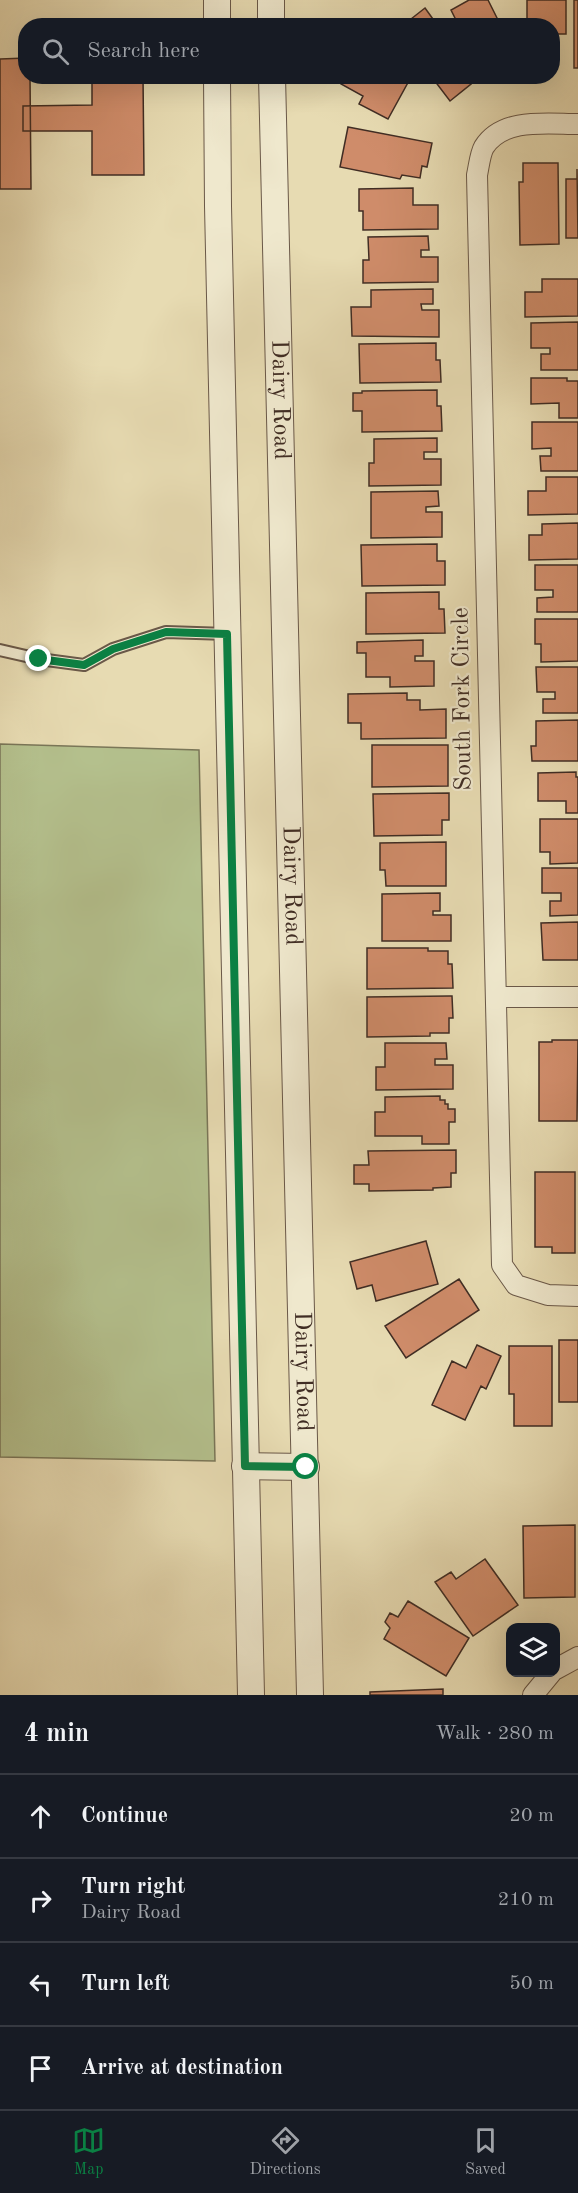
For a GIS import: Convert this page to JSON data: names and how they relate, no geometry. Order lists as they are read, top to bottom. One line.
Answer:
{"streets":{"street":["Dairy Road","South Fork Circle"]},"page":{"search":"Search here","heading":["4 min","Walk · 280 m"],"list":[["Continue","20 m"],["Turn right","Dairy Road","210 m"],["Turn left","50 m"],"Arrive at destination"],"nav":["Map","Directions","Saved"]}}
